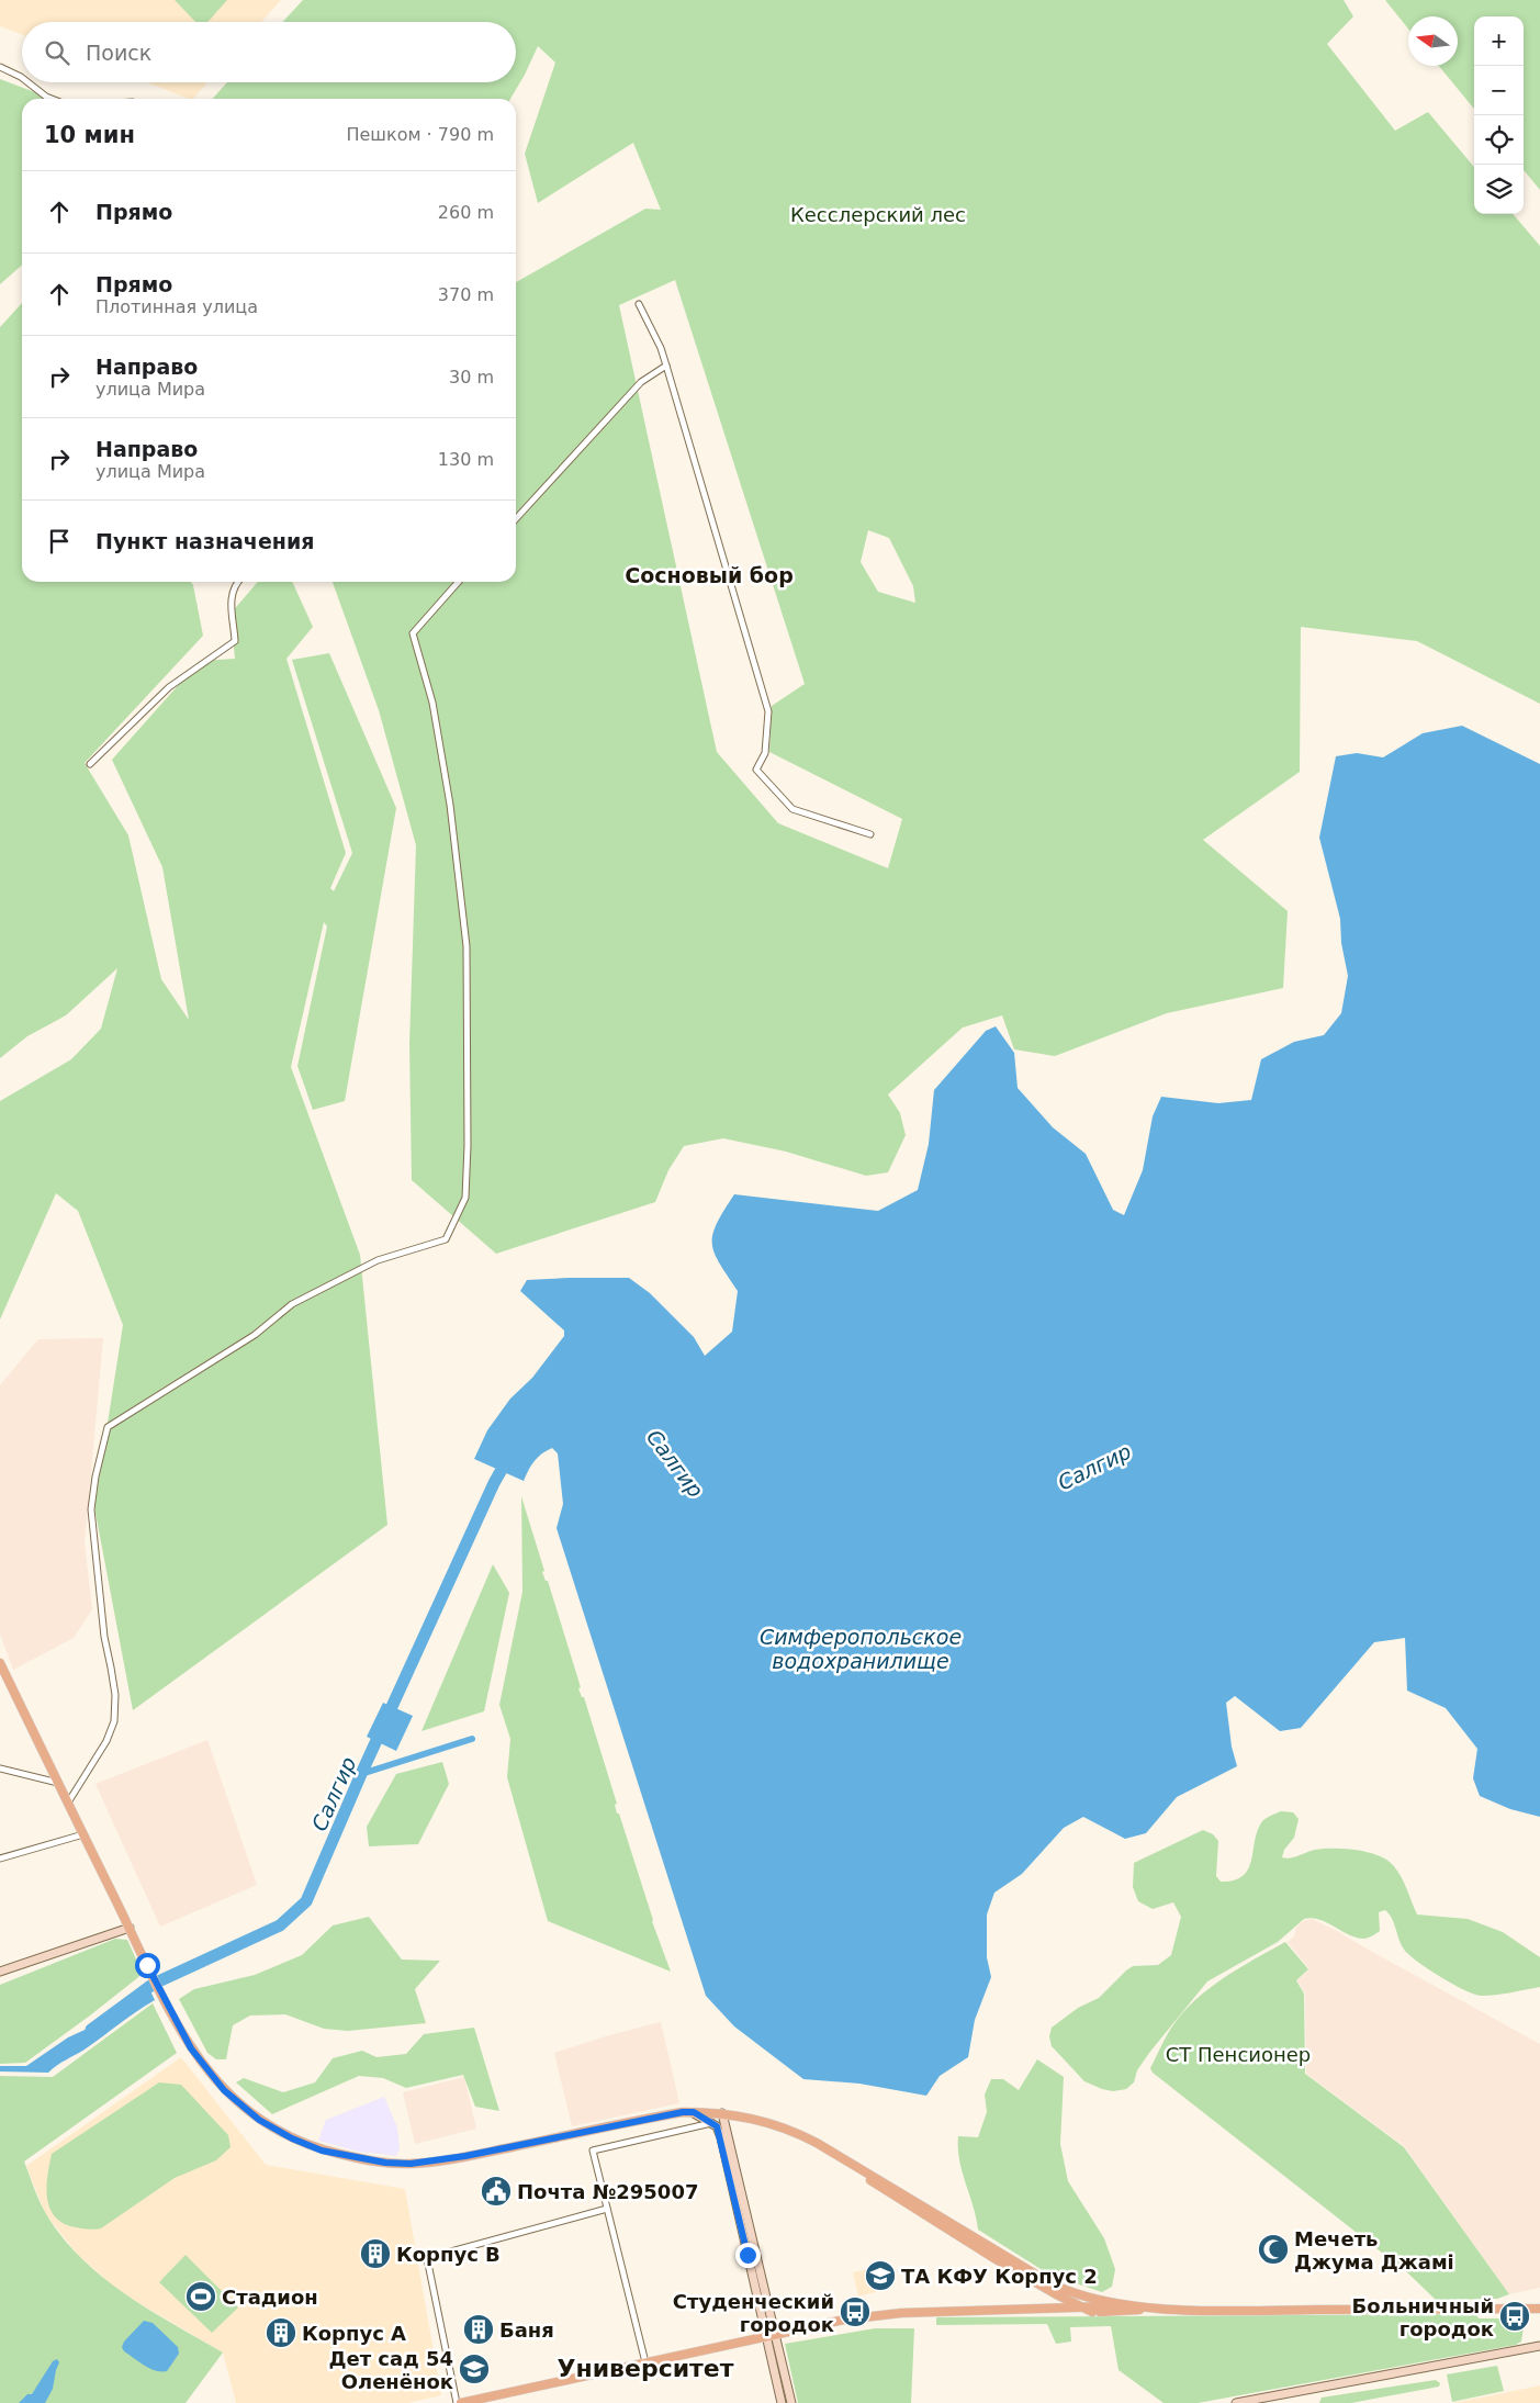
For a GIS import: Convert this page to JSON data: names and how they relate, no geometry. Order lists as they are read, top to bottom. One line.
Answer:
{"districts":["Сосновый бор","Университет"],"water":["Салгир","Симферопольское водохранилище"],"parks":["Кесслерский лес","СТ Пенсионер"],"places":{"public building":["Почта №295007"],"mosque":["Мечеть Джума Джамі"],"building":["Корпус В","Баня","Корпус А"],"school or university":["ТА КФУ Корпус 2","Дет сад 54 Оленёнок"],"sports":["Стадион"],"bus stop":["Студенческий городок","Больничный городок"]},"north":"left","page":{"map_buttons":["+","−"],"search":"Поиск","heading":["10 мин","Пешком · 790 m"],"list":[["Прямо","260 m"],["Прямо","Плотинная улица","370 m"],["Направо","улица Мира","30 m"],["Направо","улица Мира","130 m"],"Пункт назначения"]}}
